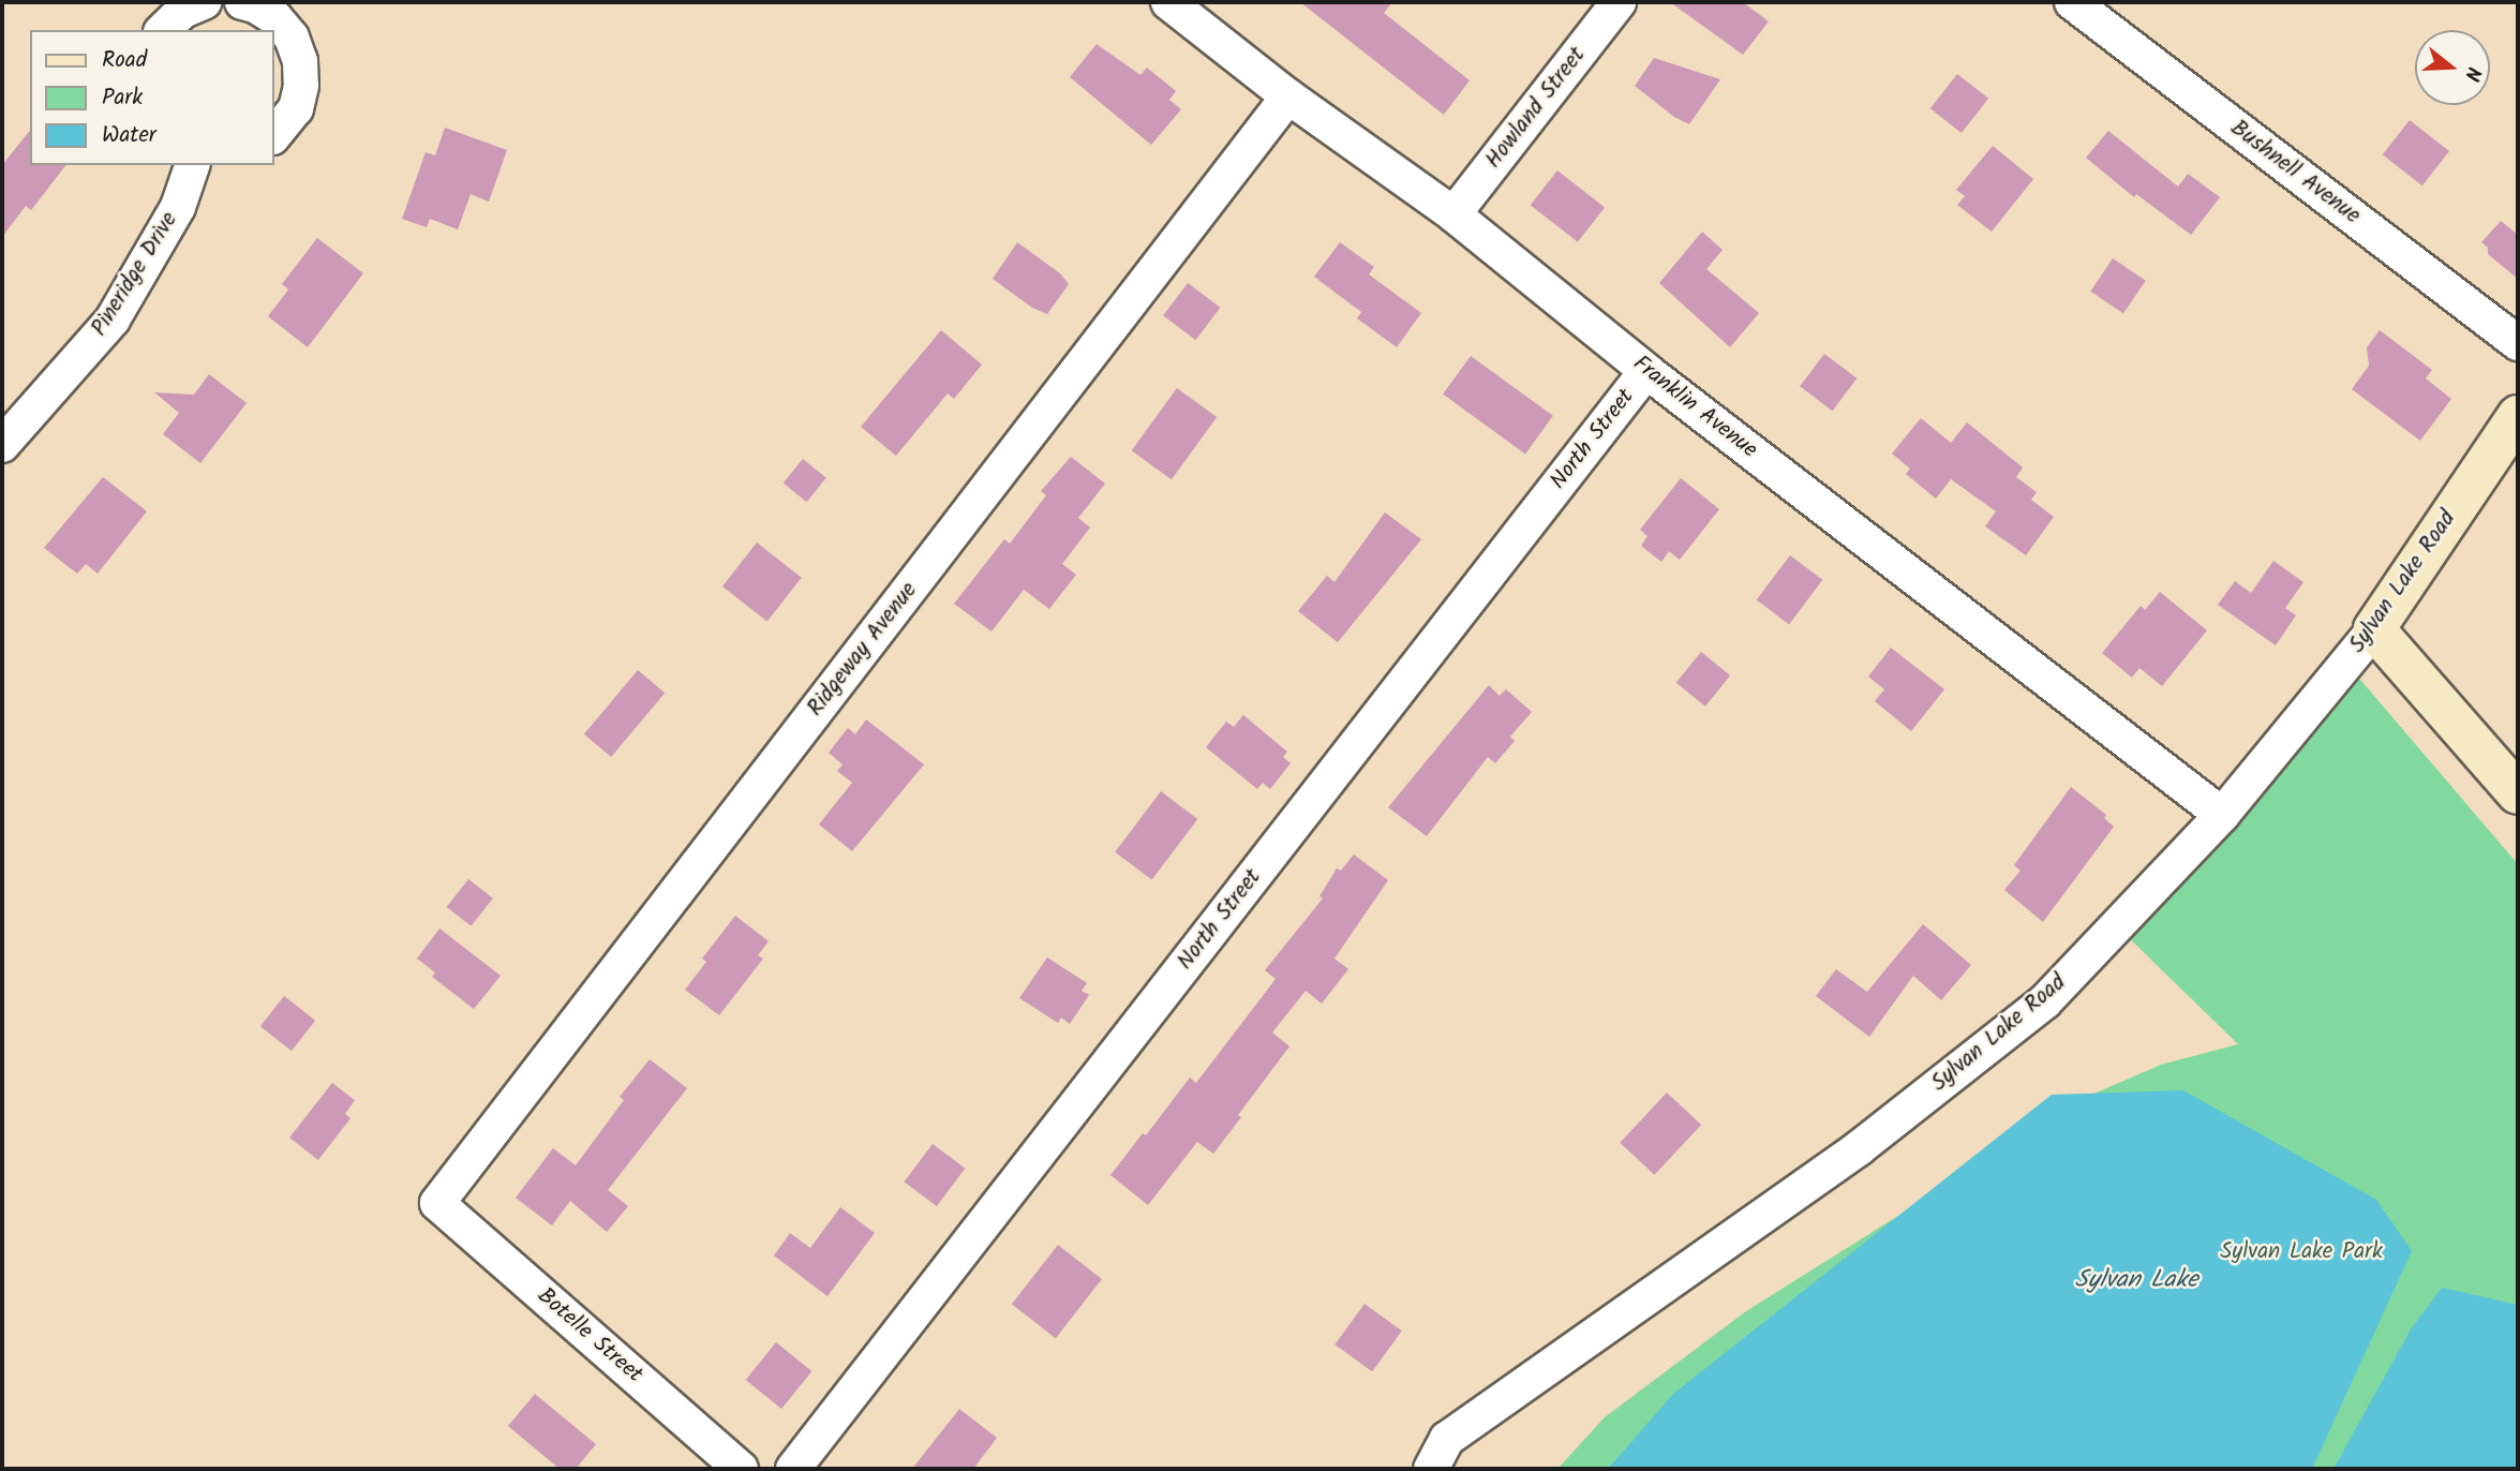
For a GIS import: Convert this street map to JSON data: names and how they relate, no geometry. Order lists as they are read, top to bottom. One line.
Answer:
{"streets":{"main road":["Sylvan Lake Road"],"street":["Howland Street","Bushnell Avenue","Pineridge Drive","Franklin Avenue","North Street","Ridgeway Avenue","Botelle Street"]},"crossings":[["Howland Street","Franklin Avenue"],["Franklin Avenue","North Street"],["Franklin Avenue","Sylvan Lake Road"],["Franklin Avenue","Ridgeway Avenue"],["Ridgeway Avenue","Botelle Street"]],"water":["Sylvan Lake"],"parks":["Sylvan Lake Park"],"legend":["Road","Park","Water"],"north":"right"}
